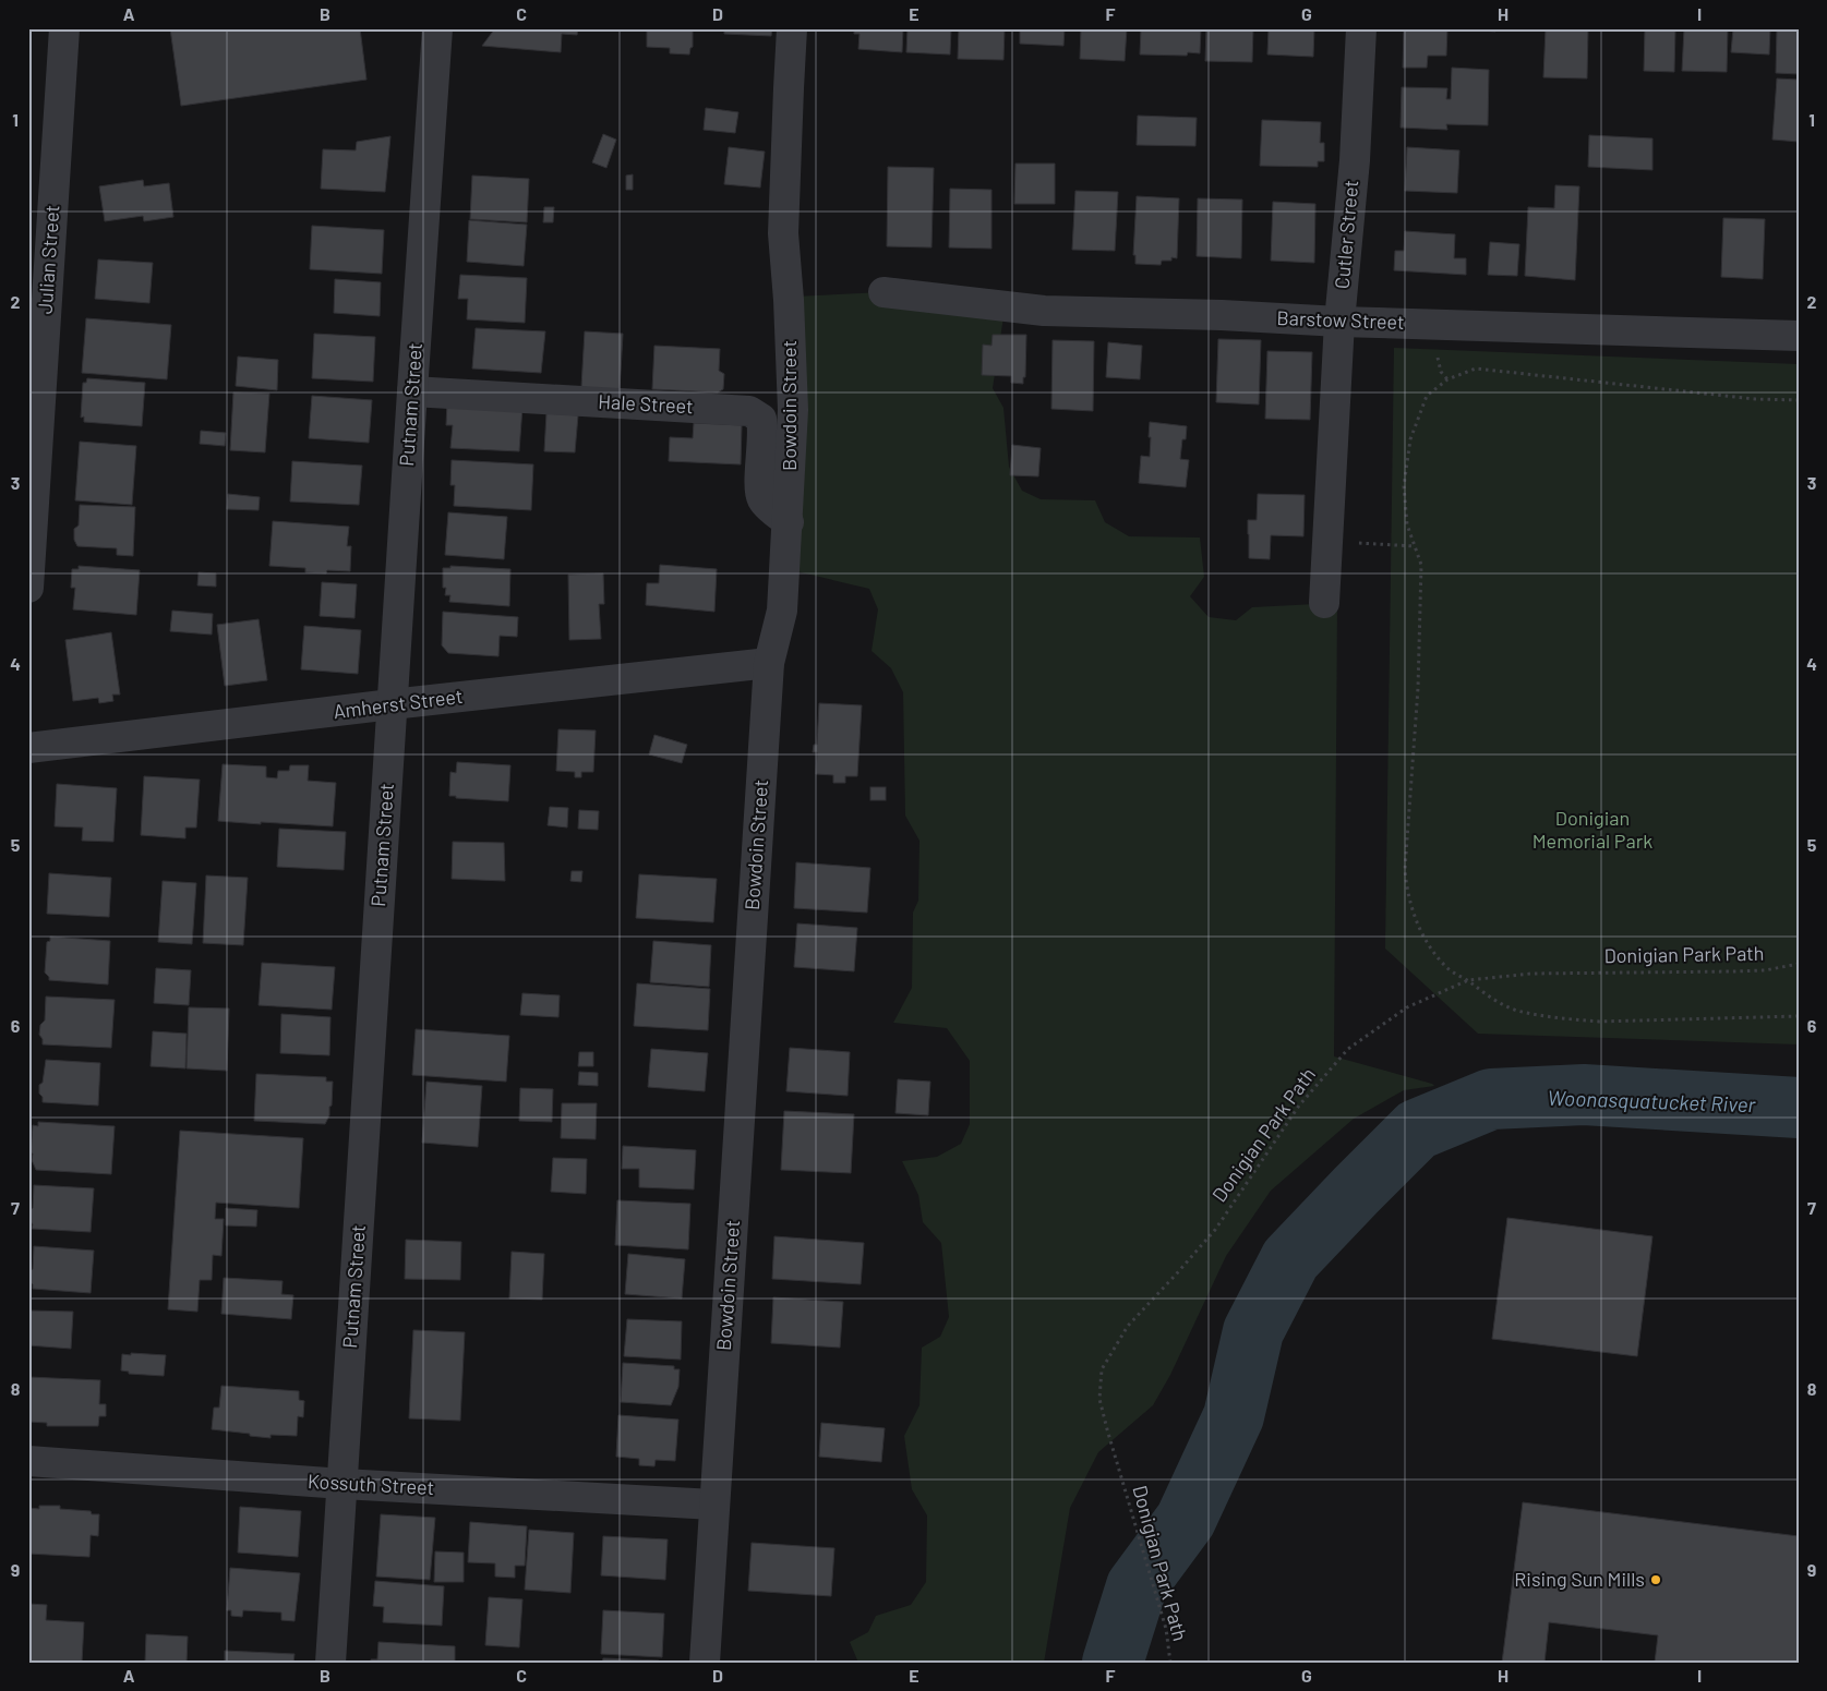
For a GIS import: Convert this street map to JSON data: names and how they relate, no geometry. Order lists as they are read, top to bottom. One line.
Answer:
{"streets":{"street":["Cutler Street","Julian Street","Barstow Street","Putnam Street","Hale Street","Bowdoin Street","Amherst Street","Kossuth Street"],"path":["Donigian Park Path"]},"crossings":[["Cutler Street","Barstow Street"],["Putnam Street","Hale Street"],["Putnam Street","Amherst Street"],["Putnam Street","Kossuth Street"],["Hale Street","Bowdoin Street"],["Bowdoin Street","Amherst Street"],["Bowdoin Street","Kossuth Street"]],"water":["Woonasquatucket River"],"parks":["Donigian Memorial Park"],"places":["Rising Sun Mills"],"grid":{"columns":["A","B","C","D","E","F","G","H","I"],"rows":["1","2","3","4","5","6","7","8","9"]}}
